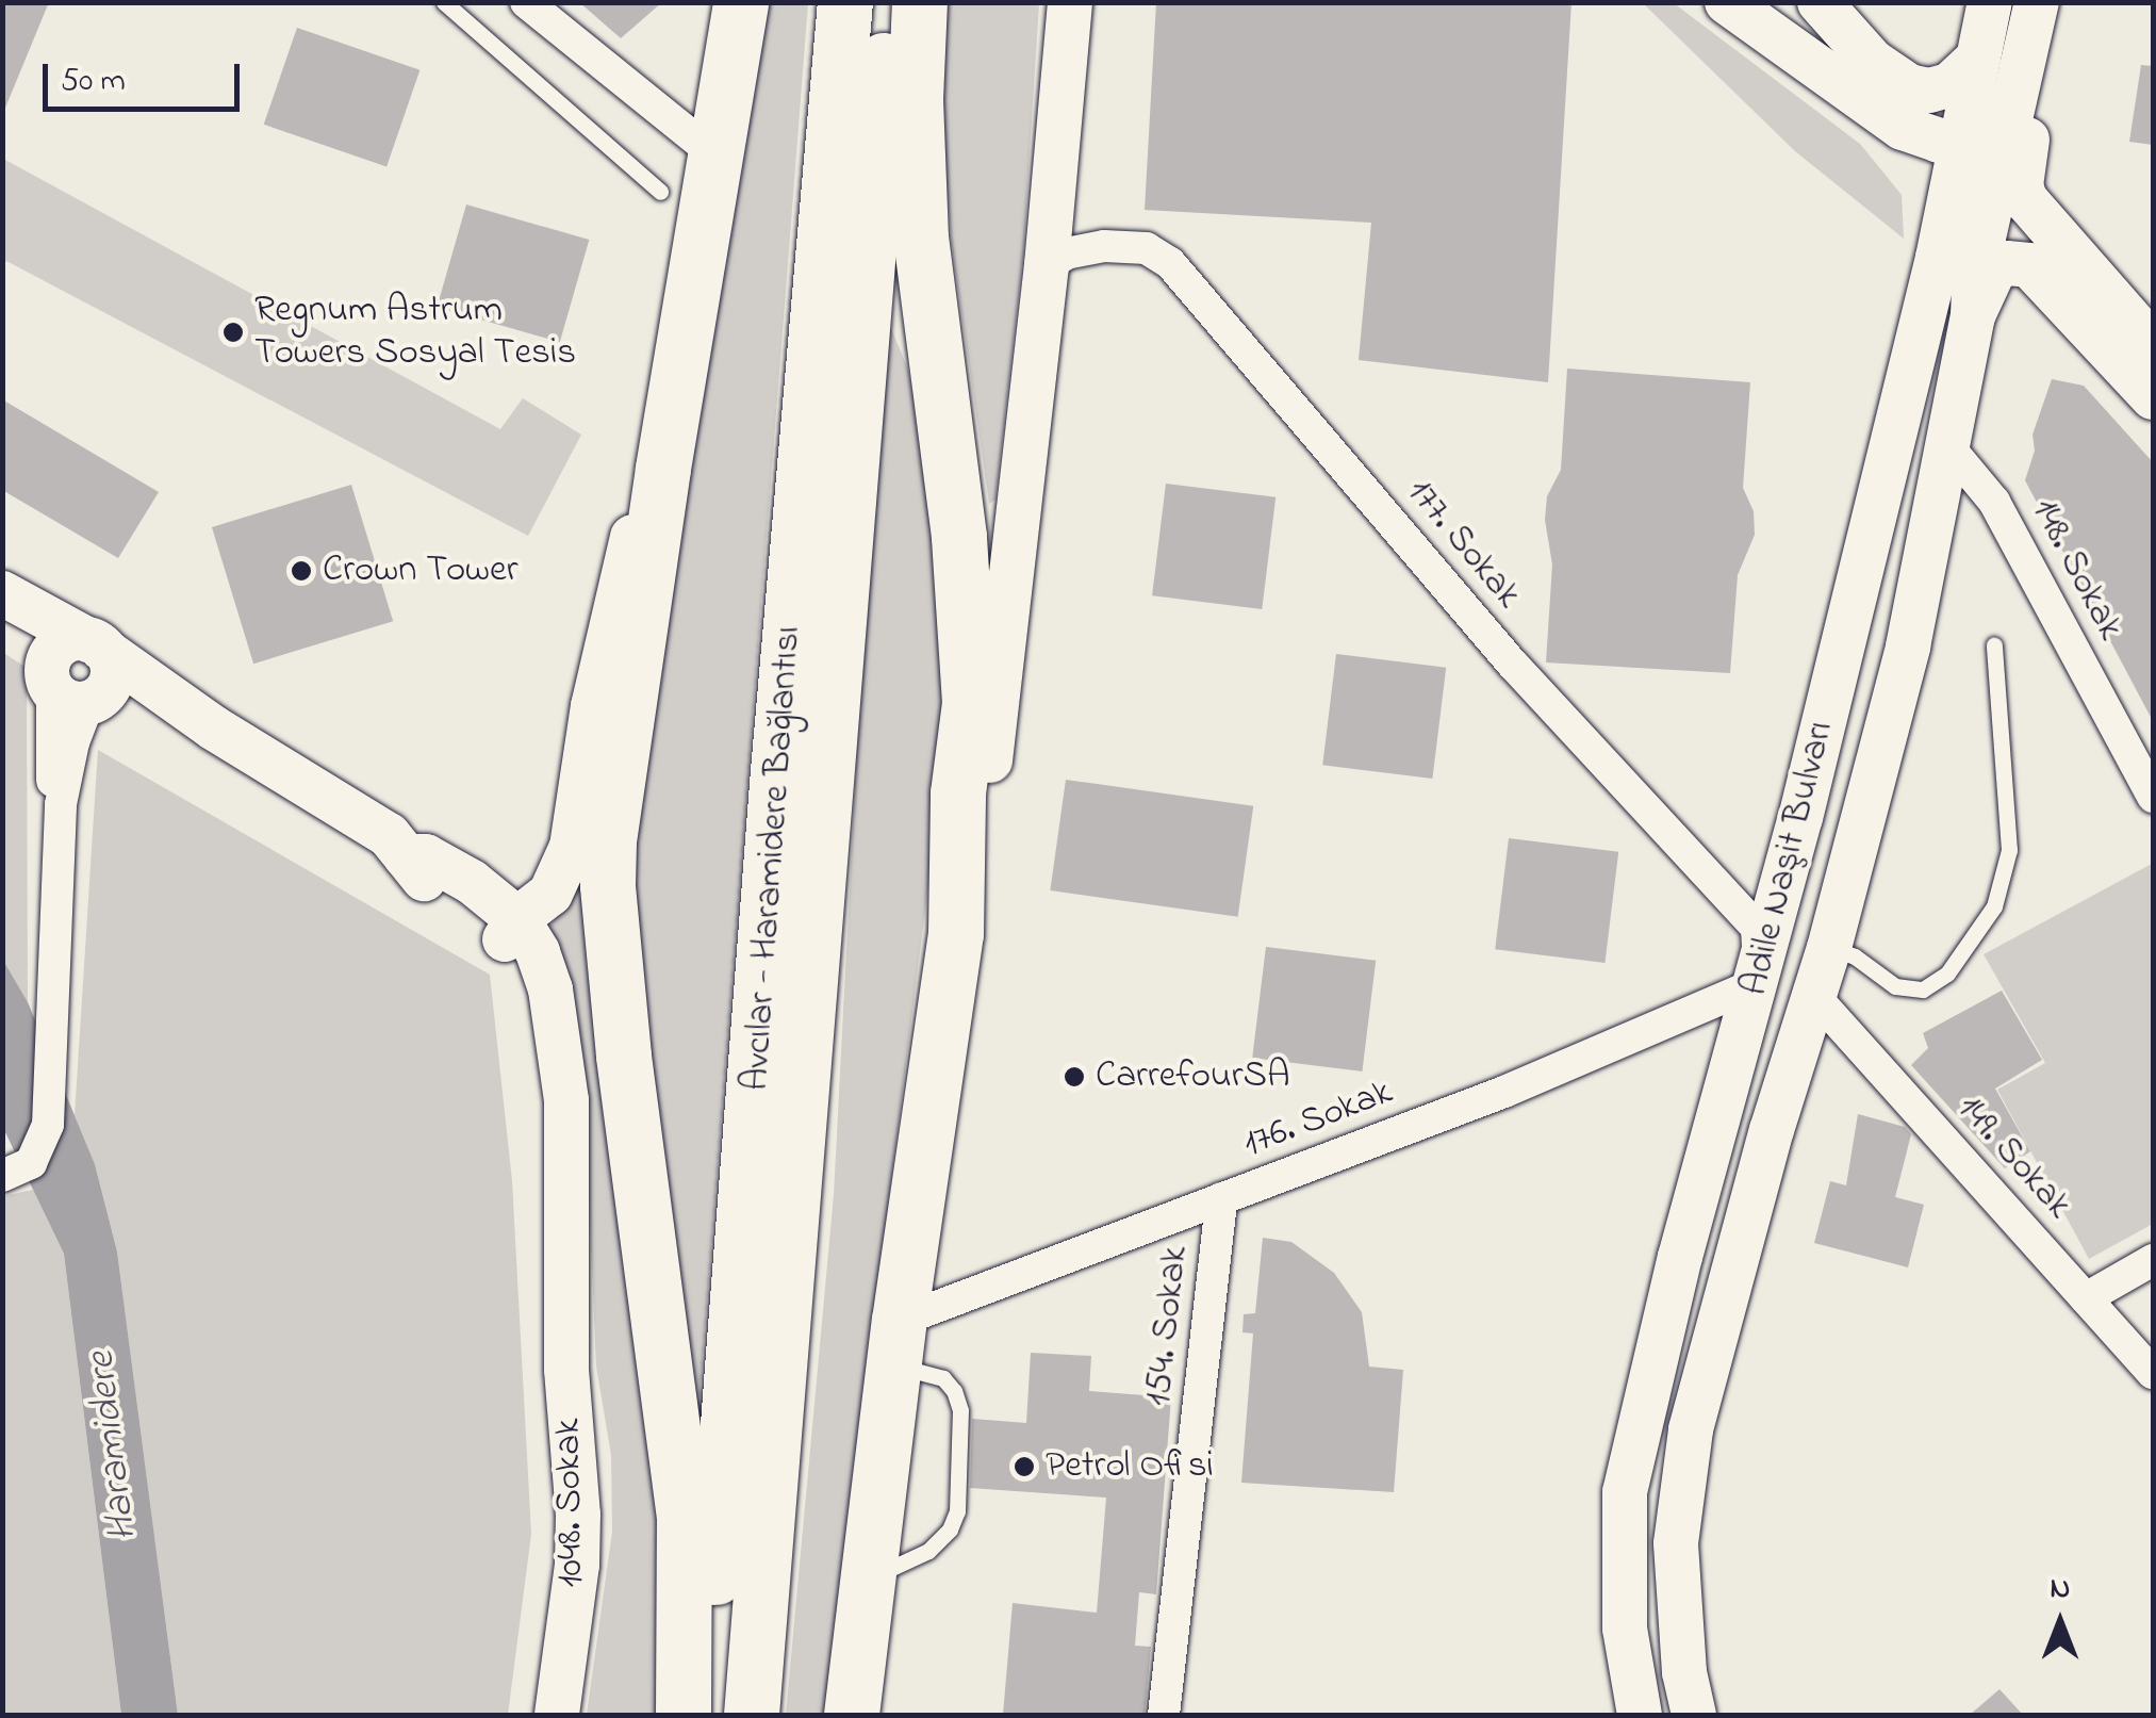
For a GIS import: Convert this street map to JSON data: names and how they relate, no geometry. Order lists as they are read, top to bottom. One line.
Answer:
{"streets":{"highway":["Avcılar - Haramidere Bağlantısı"],"main road":["Adile Naşit Bulvarı","1048. Sokak"],"street":["177. Sokak","148. Sokak","176. Sokak","149. Sokak","154. Sokak"]},"crossings":[["177. Sokak","Adile Naşit Bulvarı"],["177. Sokak","176. Sokak"],["148. Sokak","Adile Naşit Bulvarı"],["Adile Naşit Bulvarı","176. Sokak"],["Adile Naşit Bulvarı","149. Sokak"],["176. Sokak","154. Sokak"]],"water":["Haramidere"],"places":["Regnum Astrum Towers Sosyal Tesis","Crown Tower","CarrefourSA","Petrol Ofisi"],"scale_bar":"50 m","north":"top"}
